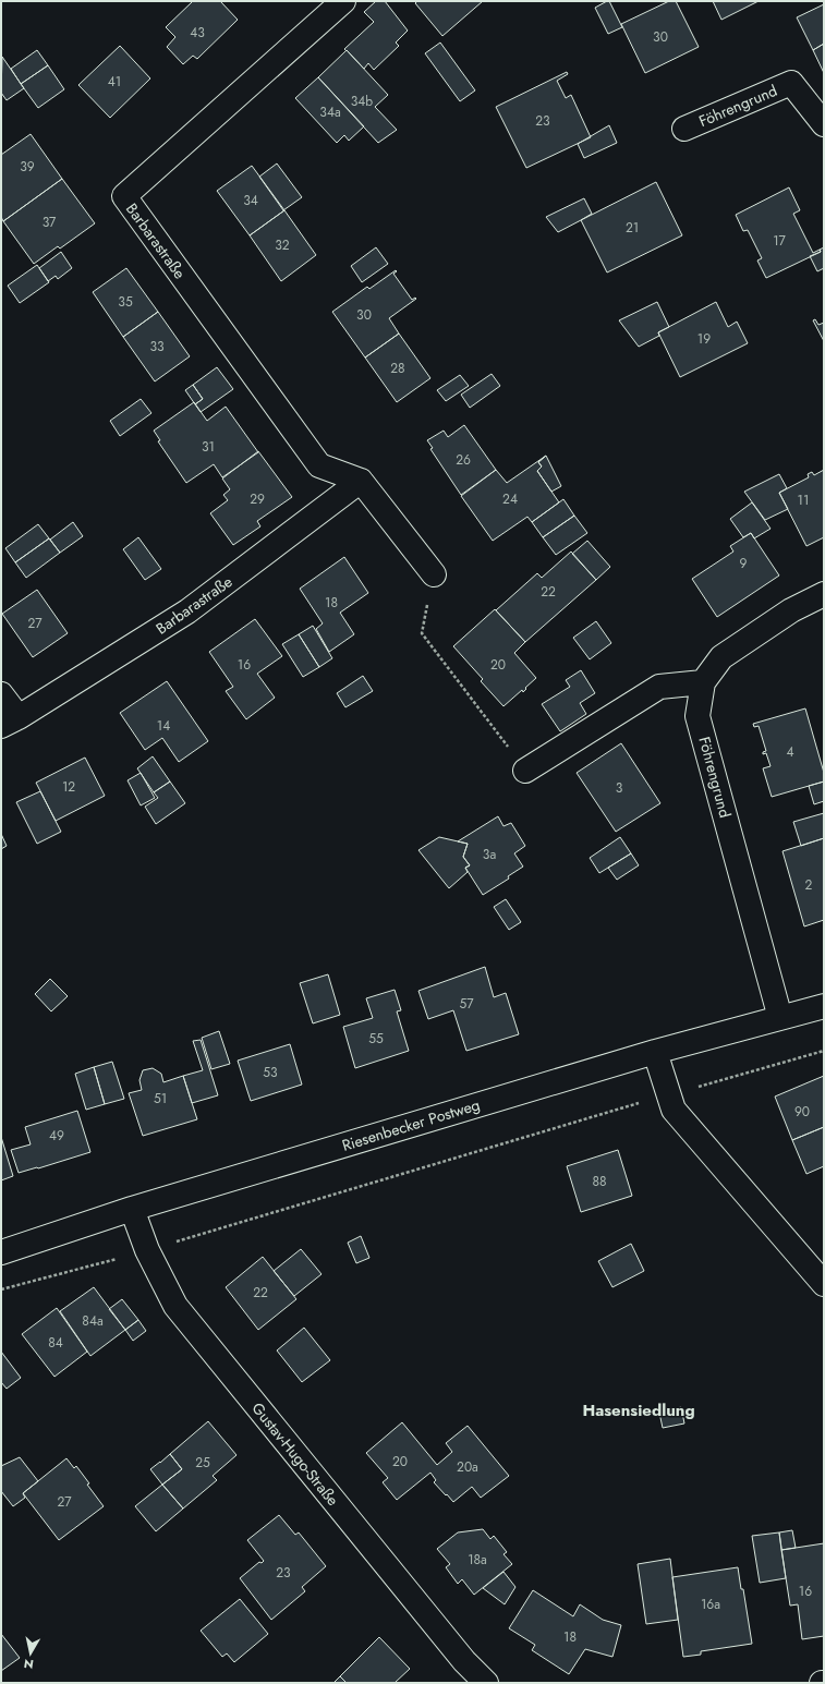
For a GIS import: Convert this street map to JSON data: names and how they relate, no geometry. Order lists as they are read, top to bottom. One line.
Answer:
{"streets":{"street":["Föhrengrund","Barbarastraße","Riesenbecker Postweg","Gustav-Hugo-Straße"]},"crossings":[["Föhrengrund","Riesenbecker Postweg"],["Riesenbecker Postweg","Gustav-Hugo-Straße"]],"districts":["Hasensiedlung"],"house_numbers":["43","30","41","34b","34a","23","39","34","37","21","17","32","35","30","19","33","28","31","26","29","24","11","9","22","18","27","16","20","14","4","12","3","3a","2","57","55","53","51","90","49","88","22","84a","84","20","25","20a","27","18a","23","16","16a","18"],"north":"bottom"}
